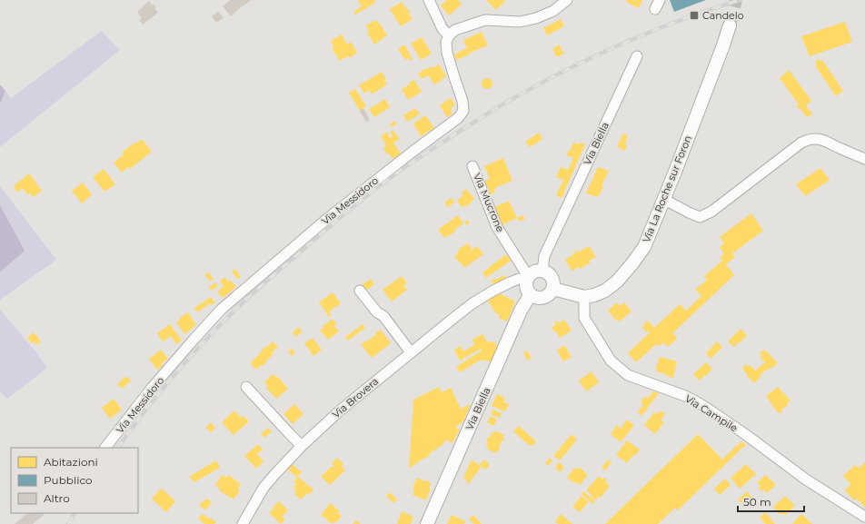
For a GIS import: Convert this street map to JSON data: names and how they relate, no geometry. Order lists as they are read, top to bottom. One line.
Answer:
{"streets":{"street":["Via Biella","Via La Roche sur Foron","Via Messidoro","Via Mucrone","Via Brovera","Via Campile"]},"crossings":[["Via Biella","Via Mucrone"],["Via Biella","Via Brovera"],["Via La Roche sur Foron","Via Campile"],["Via Mucrone","Via Brovera"]],"places":{"transit":["Candelo"]},"legend":["Abitazioni","Pubblico","Altro"],"scale_bar":"50 m"}
